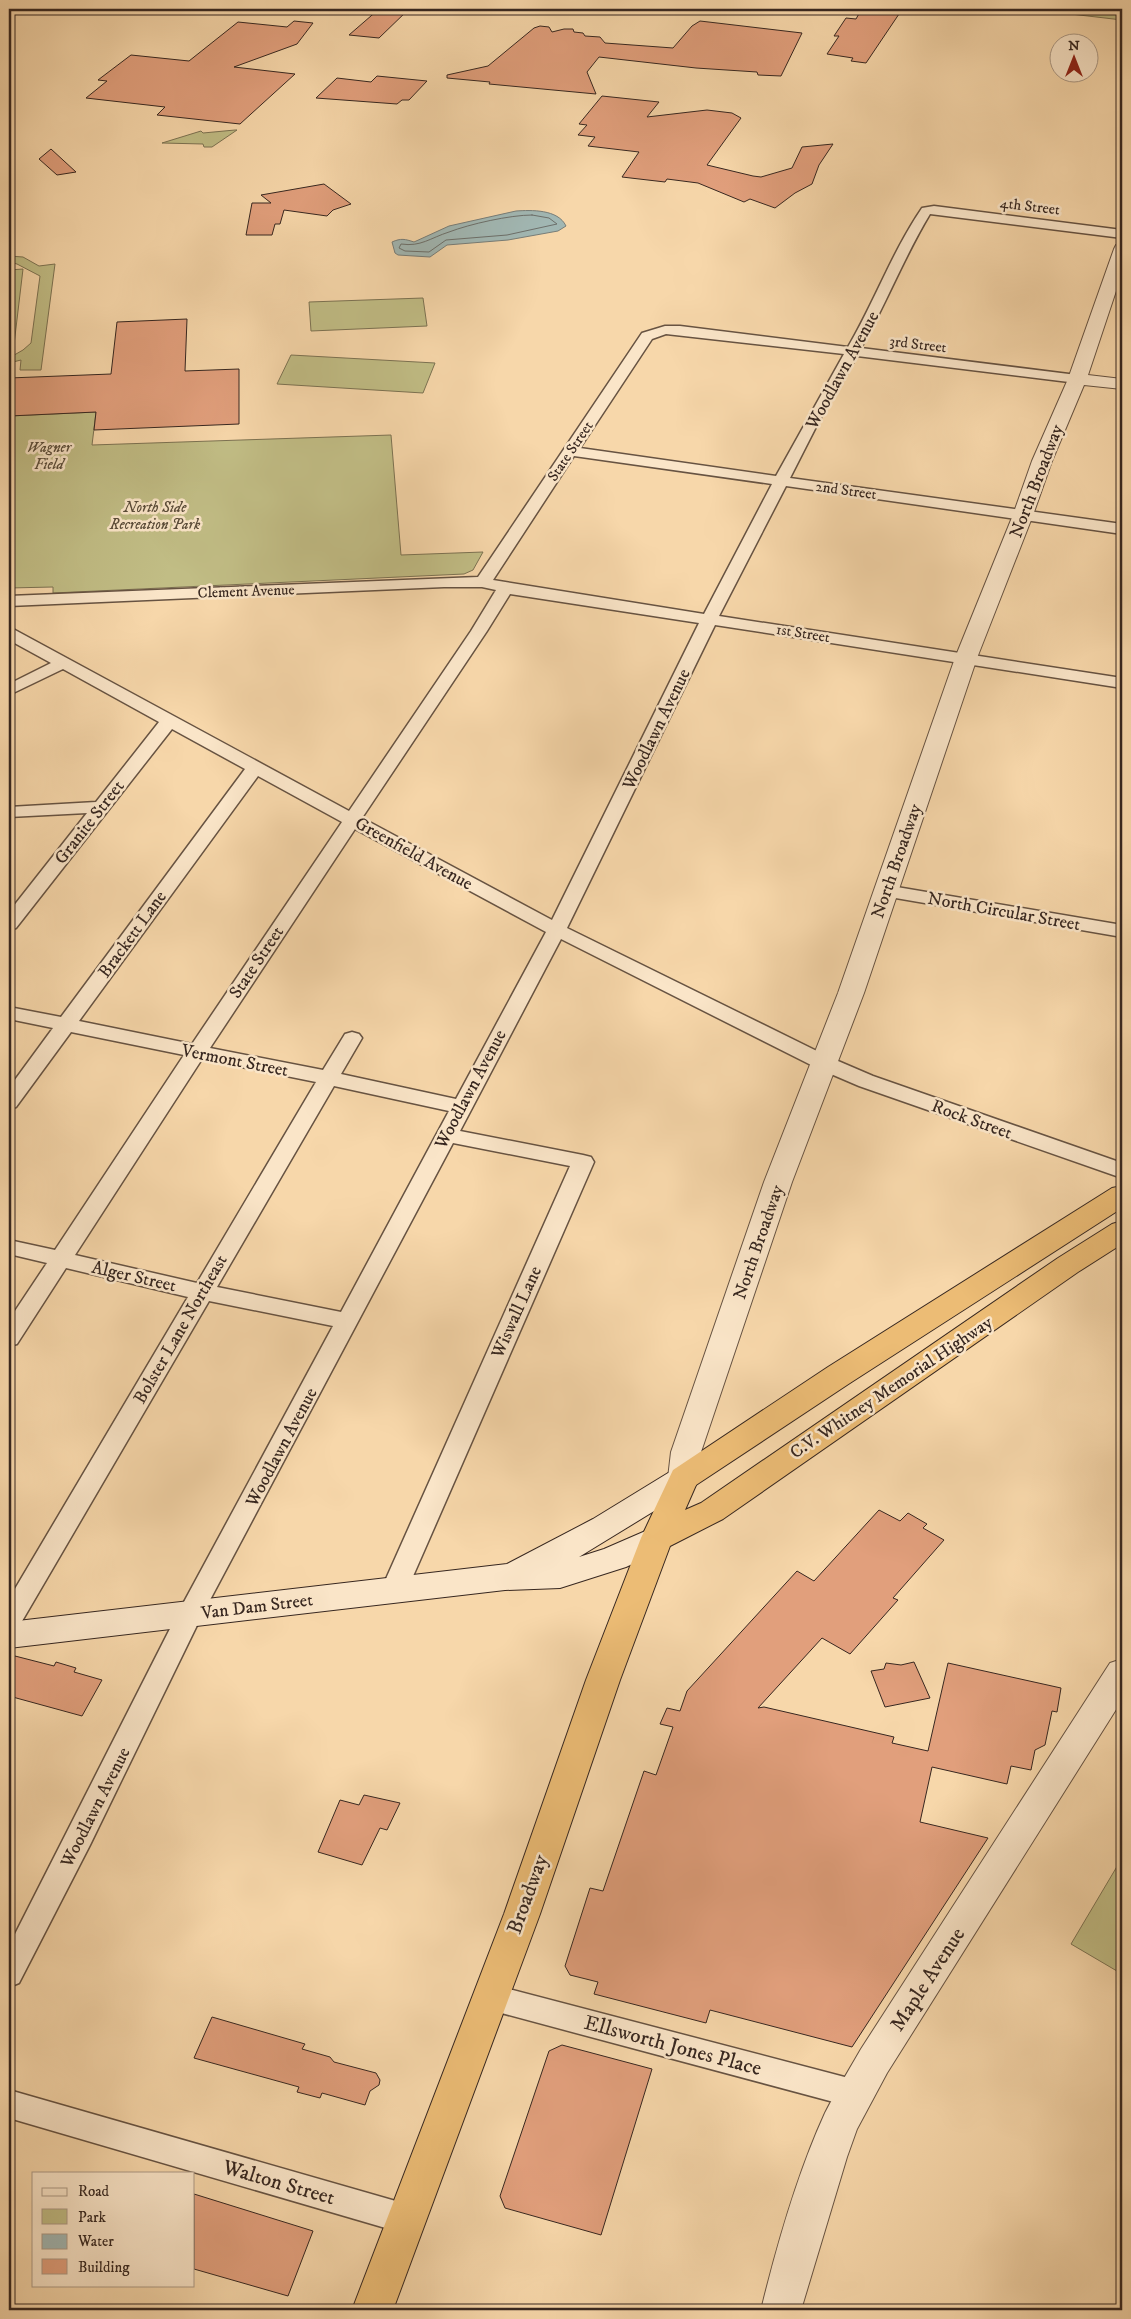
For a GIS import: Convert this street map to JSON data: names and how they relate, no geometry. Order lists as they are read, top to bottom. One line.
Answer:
{"streets":{"highway":["C.V. Whitney Memorial Highway","Broadway"],"street":["4th Street","3rd Street","Woodlawn Avenue","State Street","North Broadway","2nd Street","Clement Avenue","1st Street","Granite Street","Greenfield Avenue","North Circular Street","Brackett Lane","Vermont Street","Rock Street","Alger Street","Wiswall Lane","Bolster Lane Northeast","Van Dam Street","Maple Avenue","Ellsworth Jones Place","Walton Street"]},"crossings":[["4th Street","Woodlawn Avenue"],["3rd Street","Woodlawn Avenue"],["3rd Street","State Street"],["3rd Street","North Broadway"],["Woodlawn Avenue","2nd Street"],["Woodlawn Avenue","1st Street"],["Woodlawn Avenue","Greenfield Avenue"],["Woodlawn Avenue","Vermont Street"],["Woodlawn Avenue","Alger Street"],["Woodlawn Avenue","Wiswall Lane"],["Woodlawn Avenue","Van Dam Street"],["State Street","2nd Street"],["State Street","Clement Avenue"],["State Street","1st Street"],["State Street","Greenfield Avenue"],["State Street","Vermont Street"],["State Street","Alger Street"],["North Broadway","2nd Street"],["North Broadway","1st Street"],["North Broadway","Greenfield Avenue"],["North Broadway","North Circular Street"],["North Broadway","Rock Street"],["North Broadway","C.V. Whitney Memorial Highway"],["North Broadway","Van Dam Street"],["North Broadway","Broadway"],["Clement Avenue","1st Street"],["Granite Street","Greenfield Avenue"],["Greenfield Avenue","Brackett Lane"],["Greenfield Avenue","Rock Street"],["Brackett Lane","Vermont Street"],["Vermont Street","Bolster Lane Northeast"],["Alger Street","Bolster Lane Northeast"],["Wiswall Lane","Van Dam Street"],["C.V. Whitney Memorial Highway","Van Dam Street"],["C.V. Whitney Memorial Highway","Broadway"],["Van Dam Street","Broadway"],["Broadway","Ellsworth Jones Place"],["Broadway","Walton Street"],["Maple Avenue","Ellsworth Jones Place"]],"parks":["Wagner Field","North Side Recreation Park"],"legend":["Road","Park","Water","Building"],"north":"top"}
